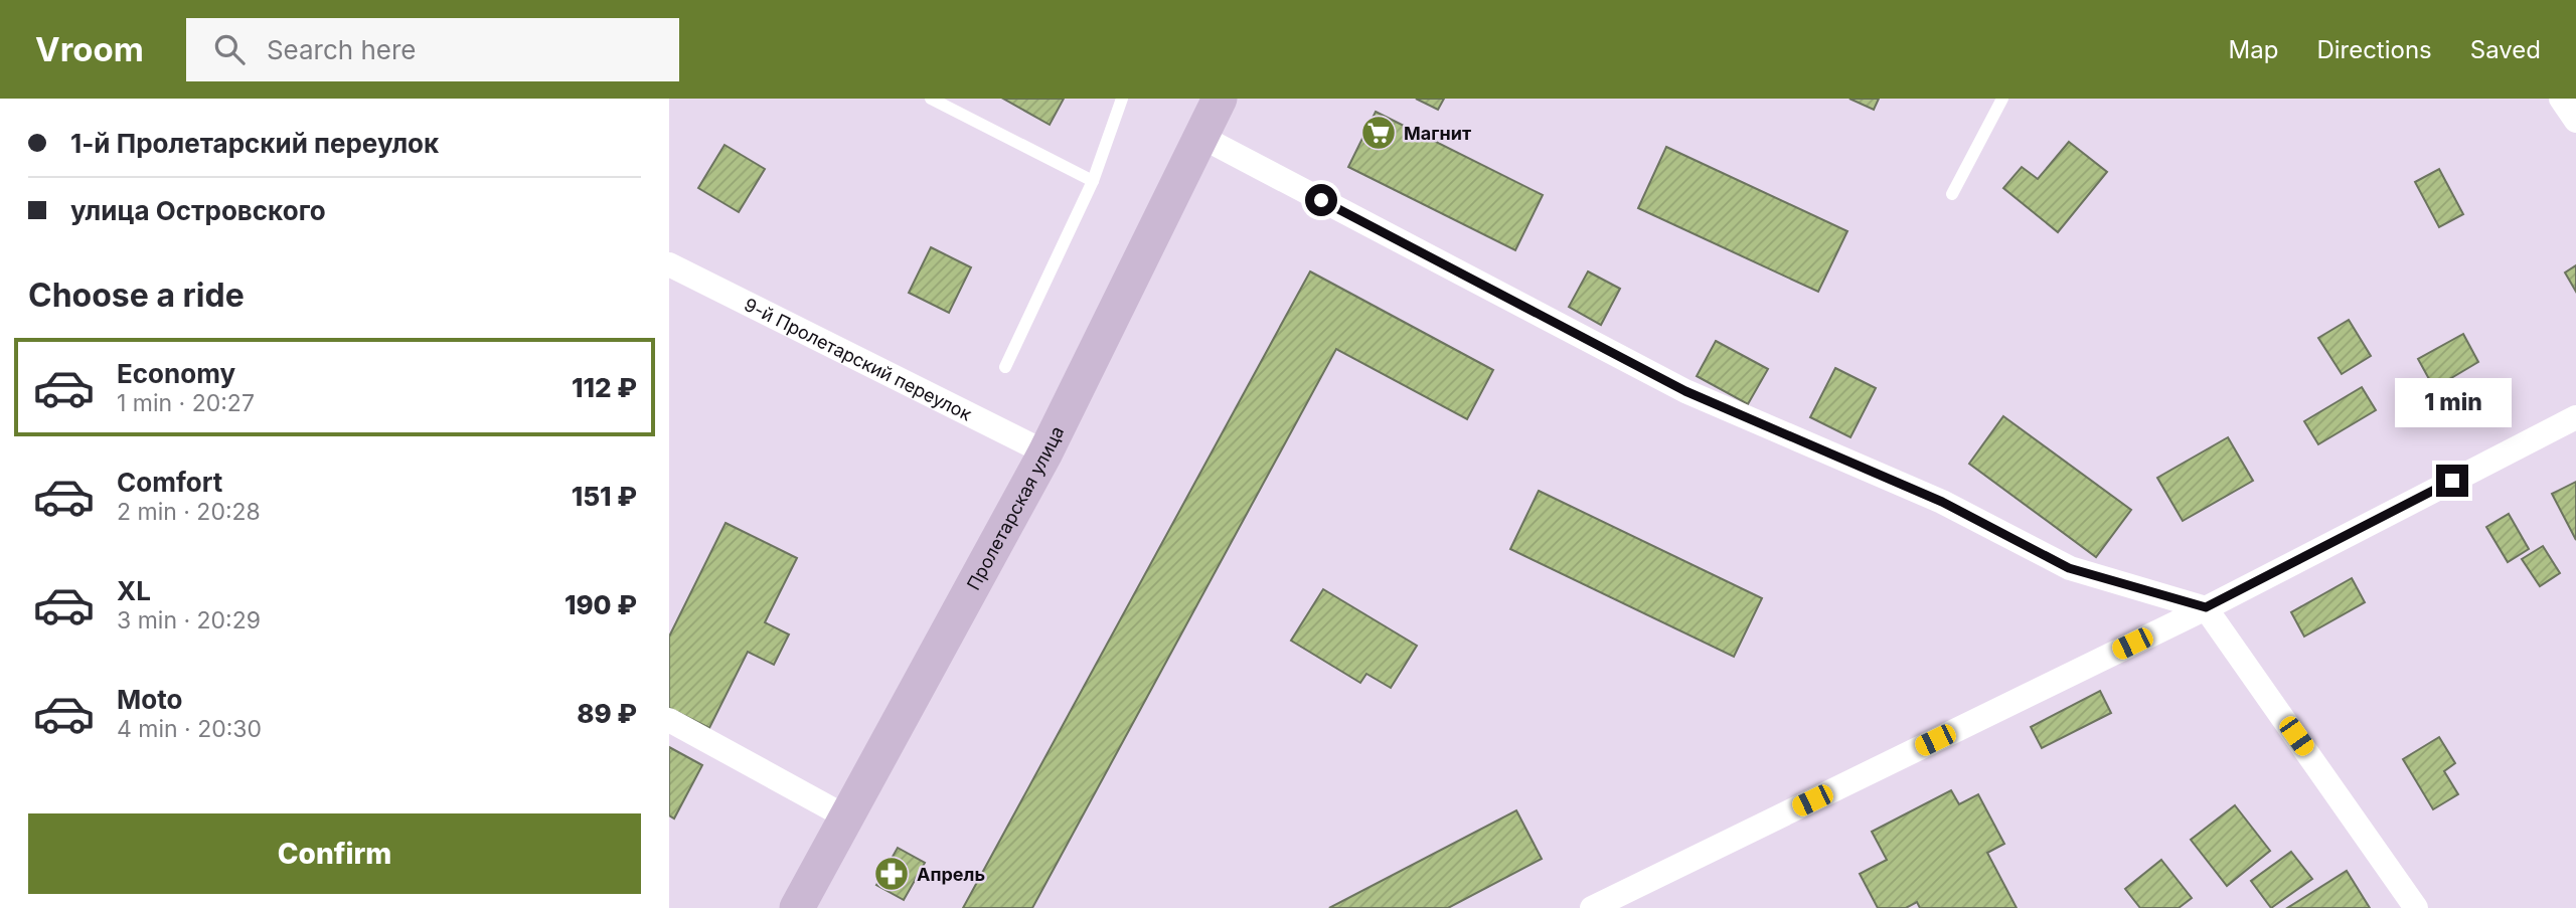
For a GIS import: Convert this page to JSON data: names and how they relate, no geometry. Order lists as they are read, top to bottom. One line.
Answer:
{"streets":{"main road":["Пролетарская улица"],"street":["9-й Пролетарский переулок"]},"crossings":[["9-й Пролетарский переулок","Пролетарская улица"]],"places":{"supermarket":["Магнит"],"pharmacy":["Апрель"]},"page":{"header":"Vroom","search":"Search here","nav":["Map","Directions","Saved"],"banner":["1-й Пролетарский переулок","улица Островского"],"heading":"Choose a ride","list":[{"name":"Economy","note":"1 min · 20:27","value":"112 ₽"},{"name":"Comfort","note":"2 min · 20:28","value":"151 ₽"},{"name":"XL","note":"3 min · 20:29","value":"190 ₽"},{"name":"Moto","note":"4 min · 20:30","value":"89 ₽"}],"bubble":"1 min","buttons":"Confirm"}}
